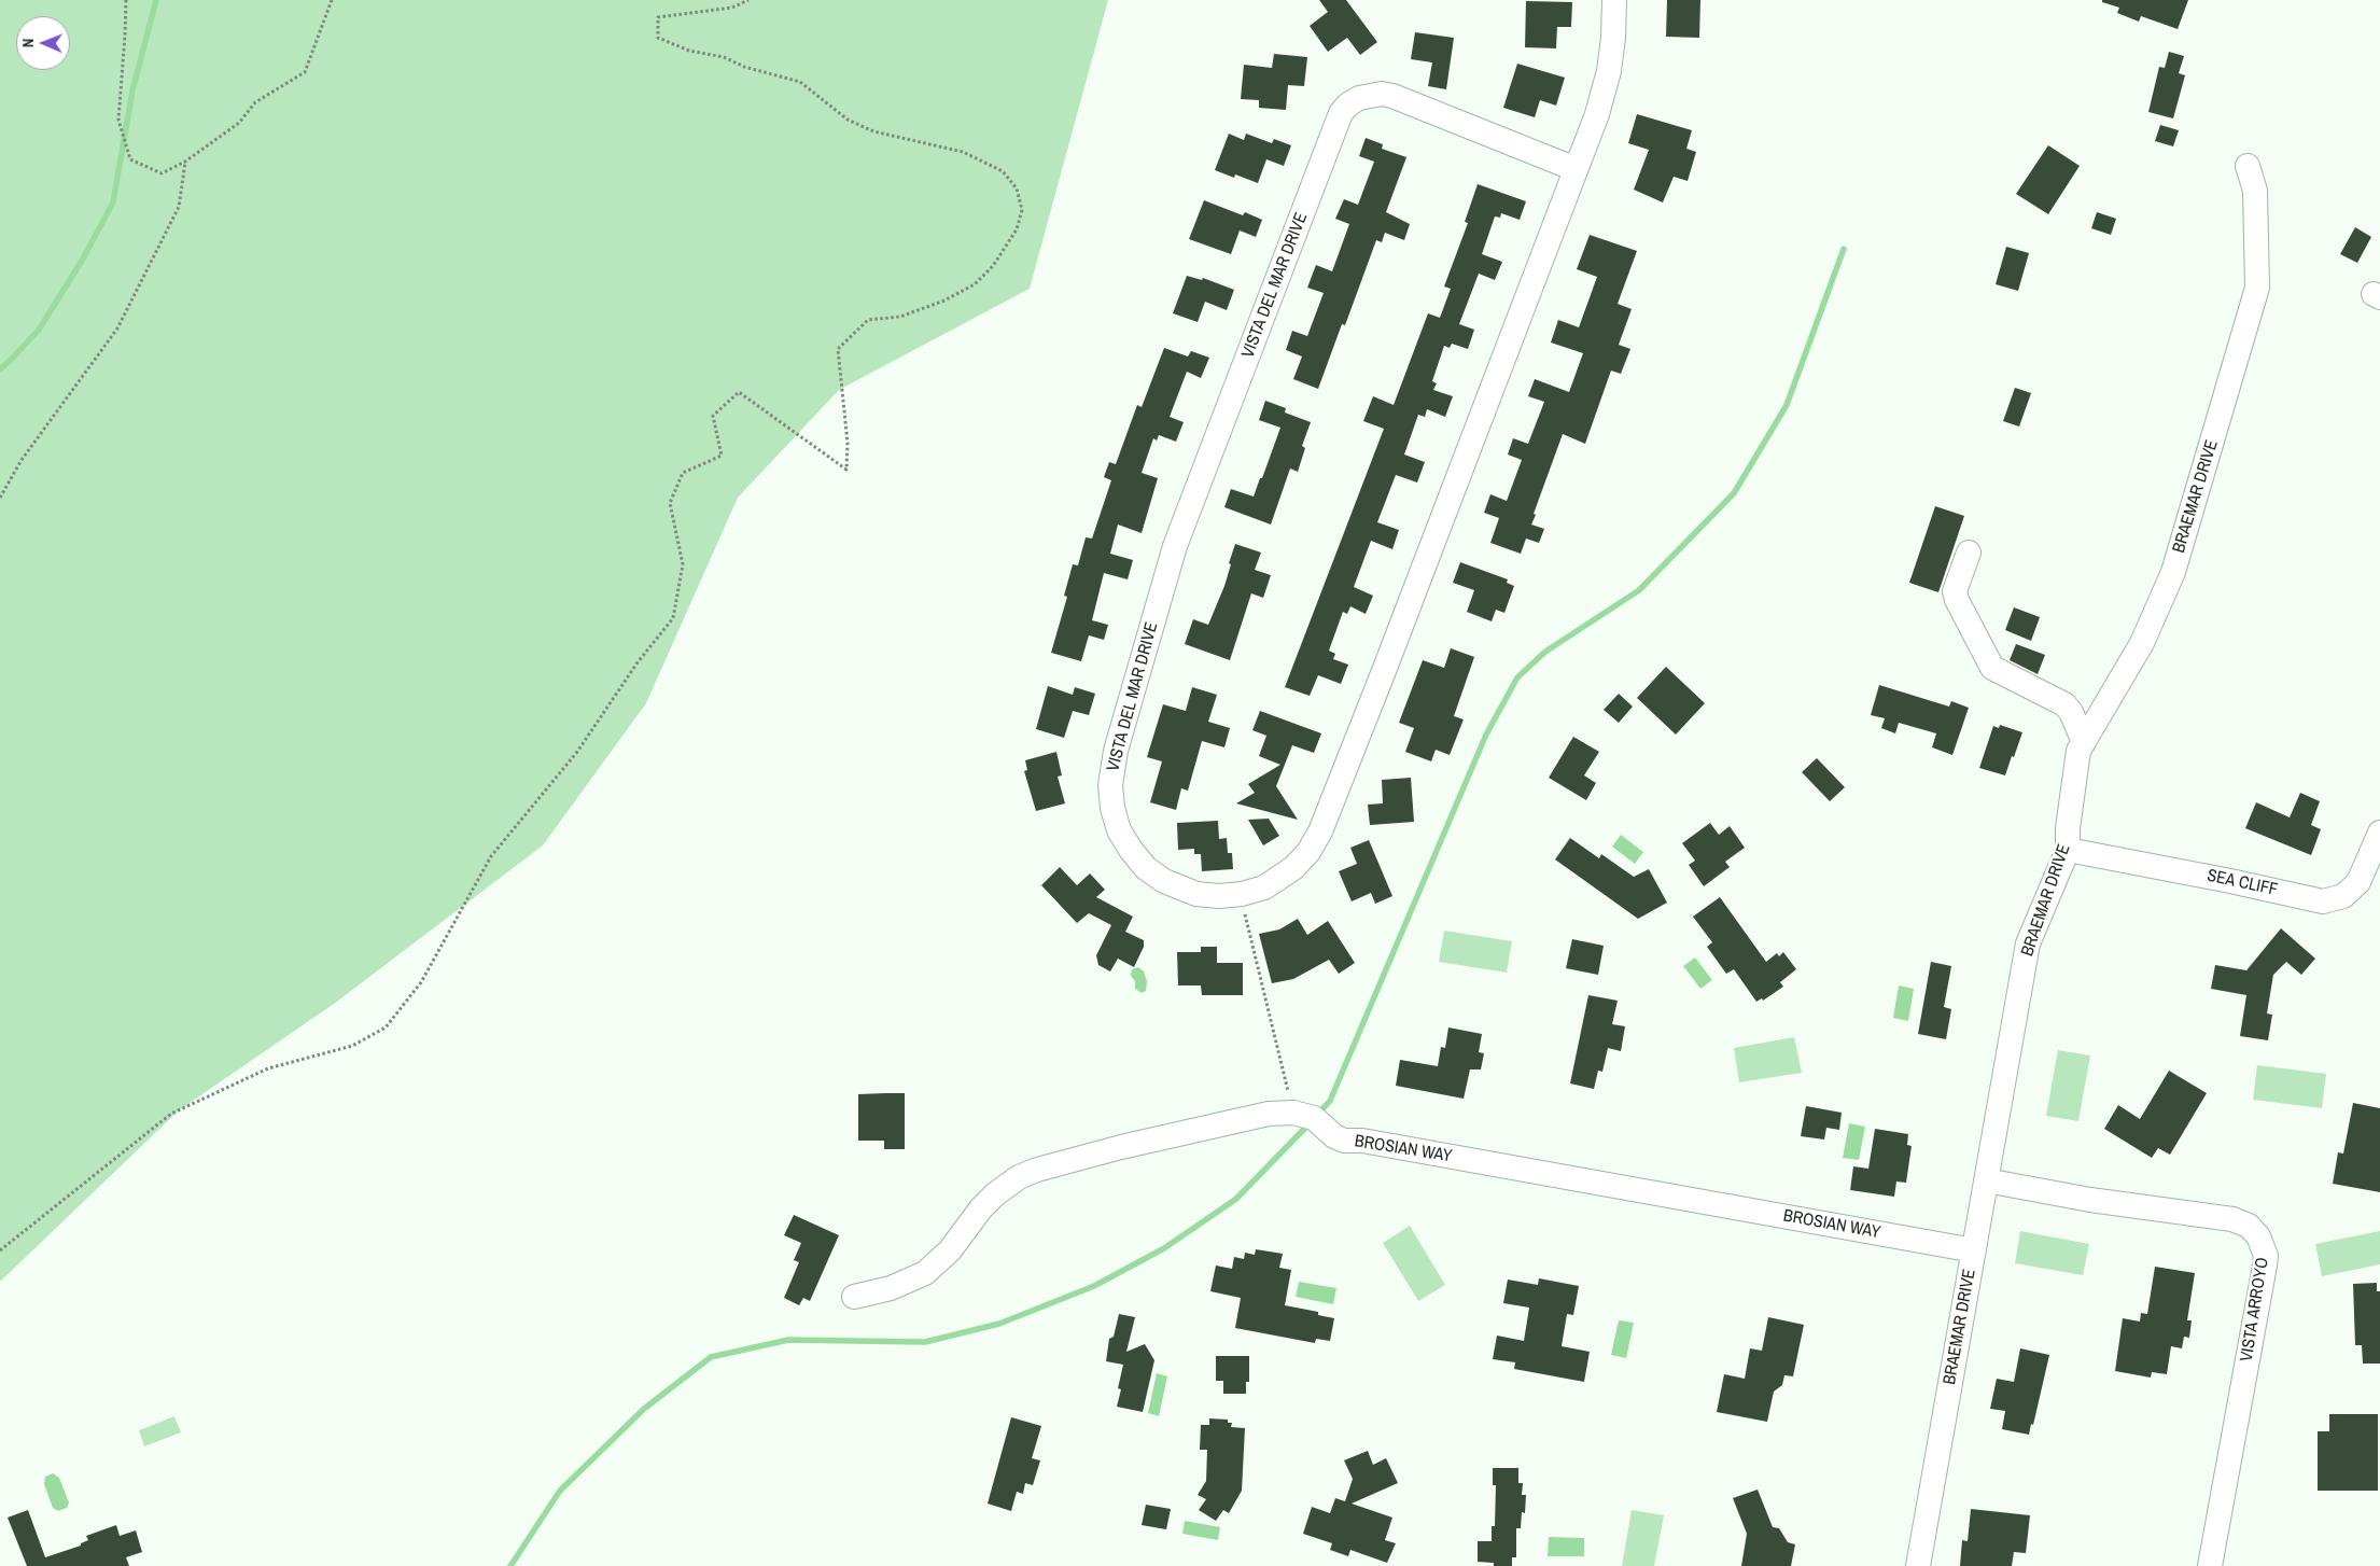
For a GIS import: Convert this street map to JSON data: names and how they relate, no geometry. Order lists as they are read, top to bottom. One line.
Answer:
{"streets":{"street":["VISTA DEL MAR DRIVE","BRAEMAR DRIVE","SEA CLIFF","BROSIAN WAY","VISTA ARROYO"]},"crossings":[["BRAEMAR DRIVE","SEA CLIFF"],["BRAEMAR DRIVE","BROSIAN WAY"],["BRAEMAR DRIVE","VISTA ARROYO"]],"north":"left"}
